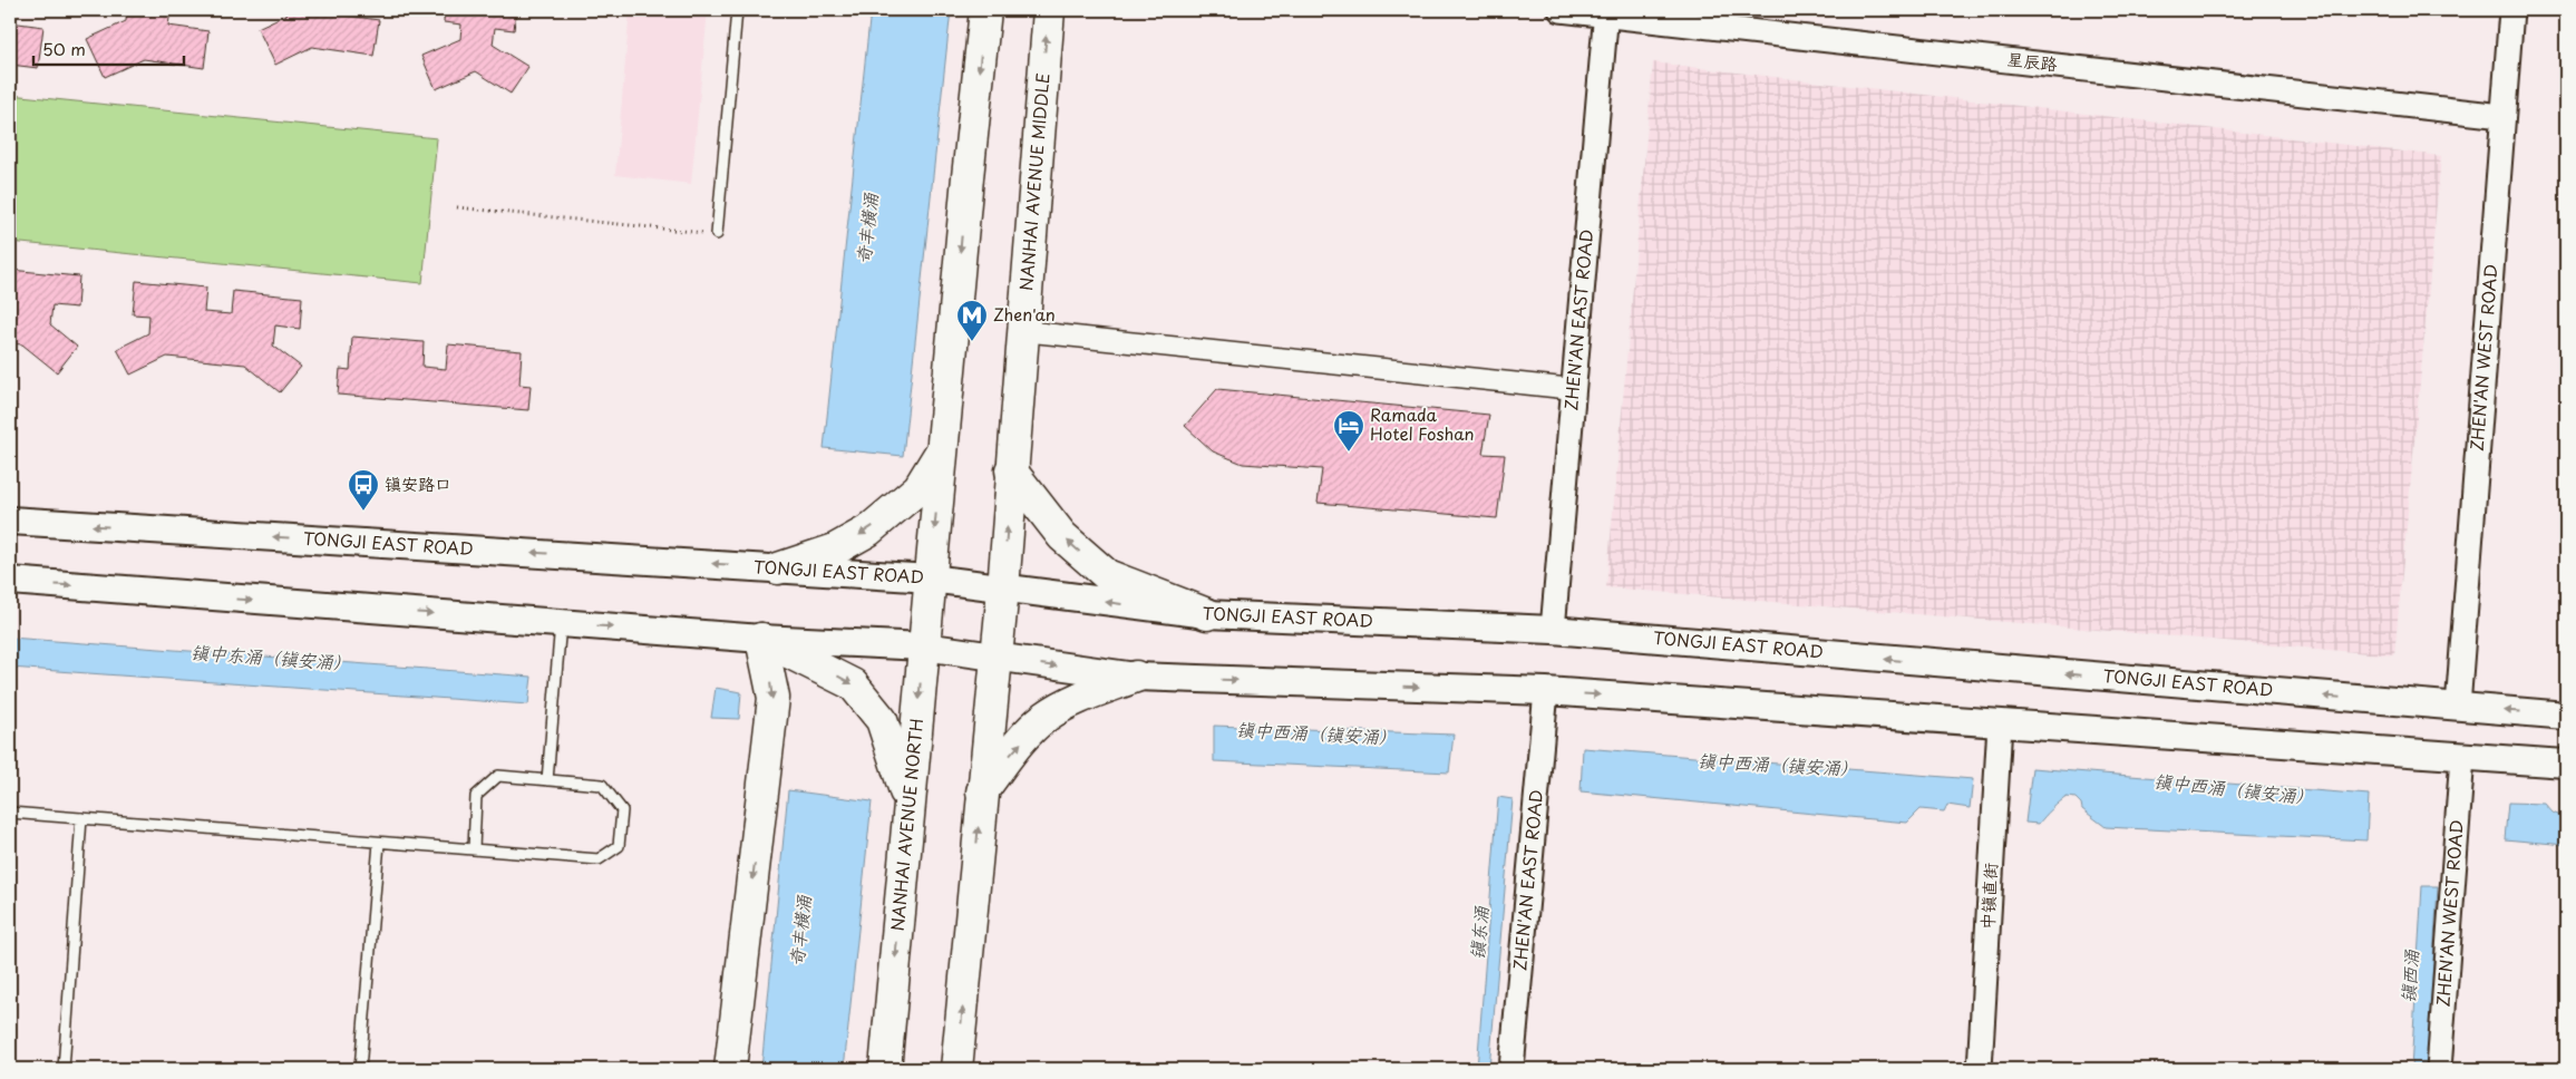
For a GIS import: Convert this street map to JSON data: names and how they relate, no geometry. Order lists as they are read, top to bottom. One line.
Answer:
{"streets":{"highway":["NANHAI AVENUE MIDDLE","NANHAI AVENUE NORTH"],"main road":["TONGJI EAST ROAD"],"street":["星辰路","ZHEN'AN EAST ROAD","ZHEN'AN WEST ROAD","中镇直街"]},"crossings":[["星辰路","ZHEN'AN EAST ROAD"],["星辰路","ZHEN'AN WEST ROAD"],["NANHAI AVENUE MIDDLE","TONGJI EAST ROAD"],["ZHEN'AN EAST ROAD","TONGJI EAST ROAD"],["ZHEN'AN WEST ROAD","TONGJI EAST ROAD"],["TONGJI EAST ROAD","NANHAI AVENUE NORTH"]],"water":["奇丰横涌","镇中东涌（镇安涌）","镇中西涌（镇安涌）","镇东涌","镇西涌"],"places":{"metro station":["Zhen'an"],"hotel":["Ramada Hotel Foshan"],"bus stop":["镇安路口"]},"scale_bar":"50 m"}
